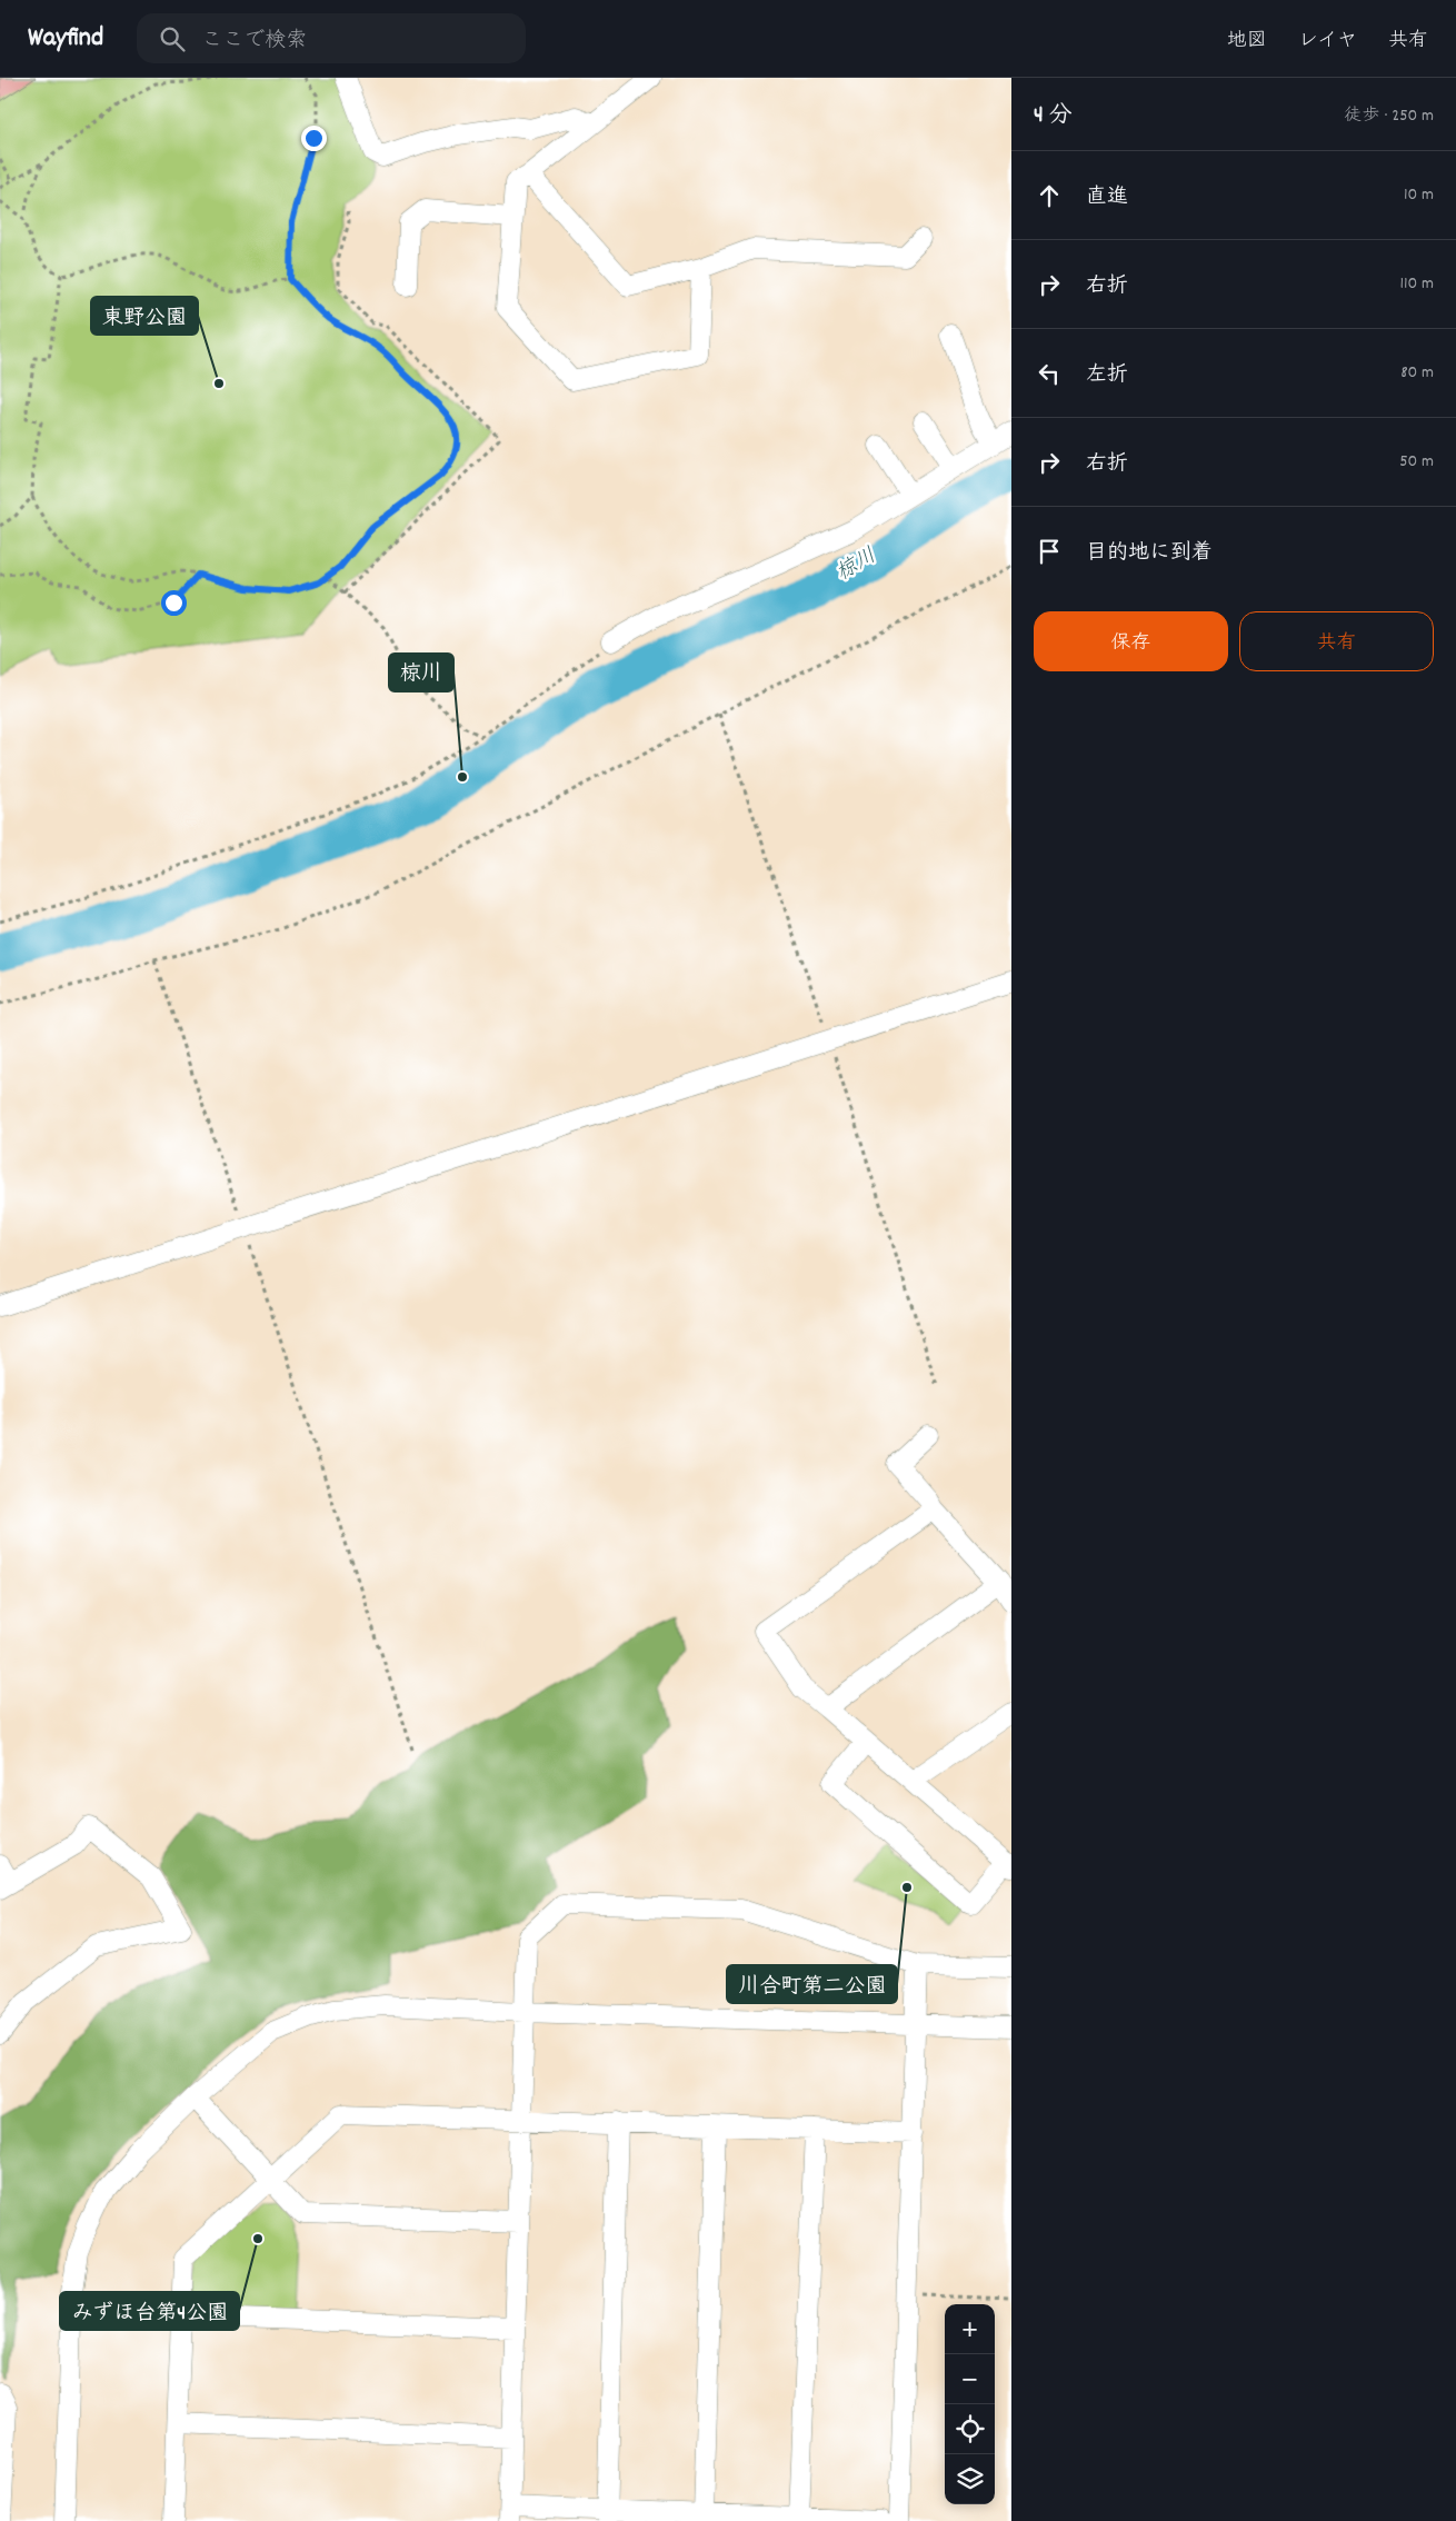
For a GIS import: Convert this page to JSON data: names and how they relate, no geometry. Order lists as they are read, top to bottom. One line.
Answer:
{"water":["椋川"],"places":["東野公園","椋川","川合町第二公園","みずほ台第4公園"],"page":{"header":"Wayfind","search":"ここで検索","nav":["地図","レイヤ","共有"],"heading":["4 分","徒歩 · 250 m"],"list":[["直進","10 m"],["右折","110 m"],["左折","80 m"],["右折","50 m"],"目的地に到着"],"buttons":["保存","共有"],"map_buttons":["+","−"]}}
